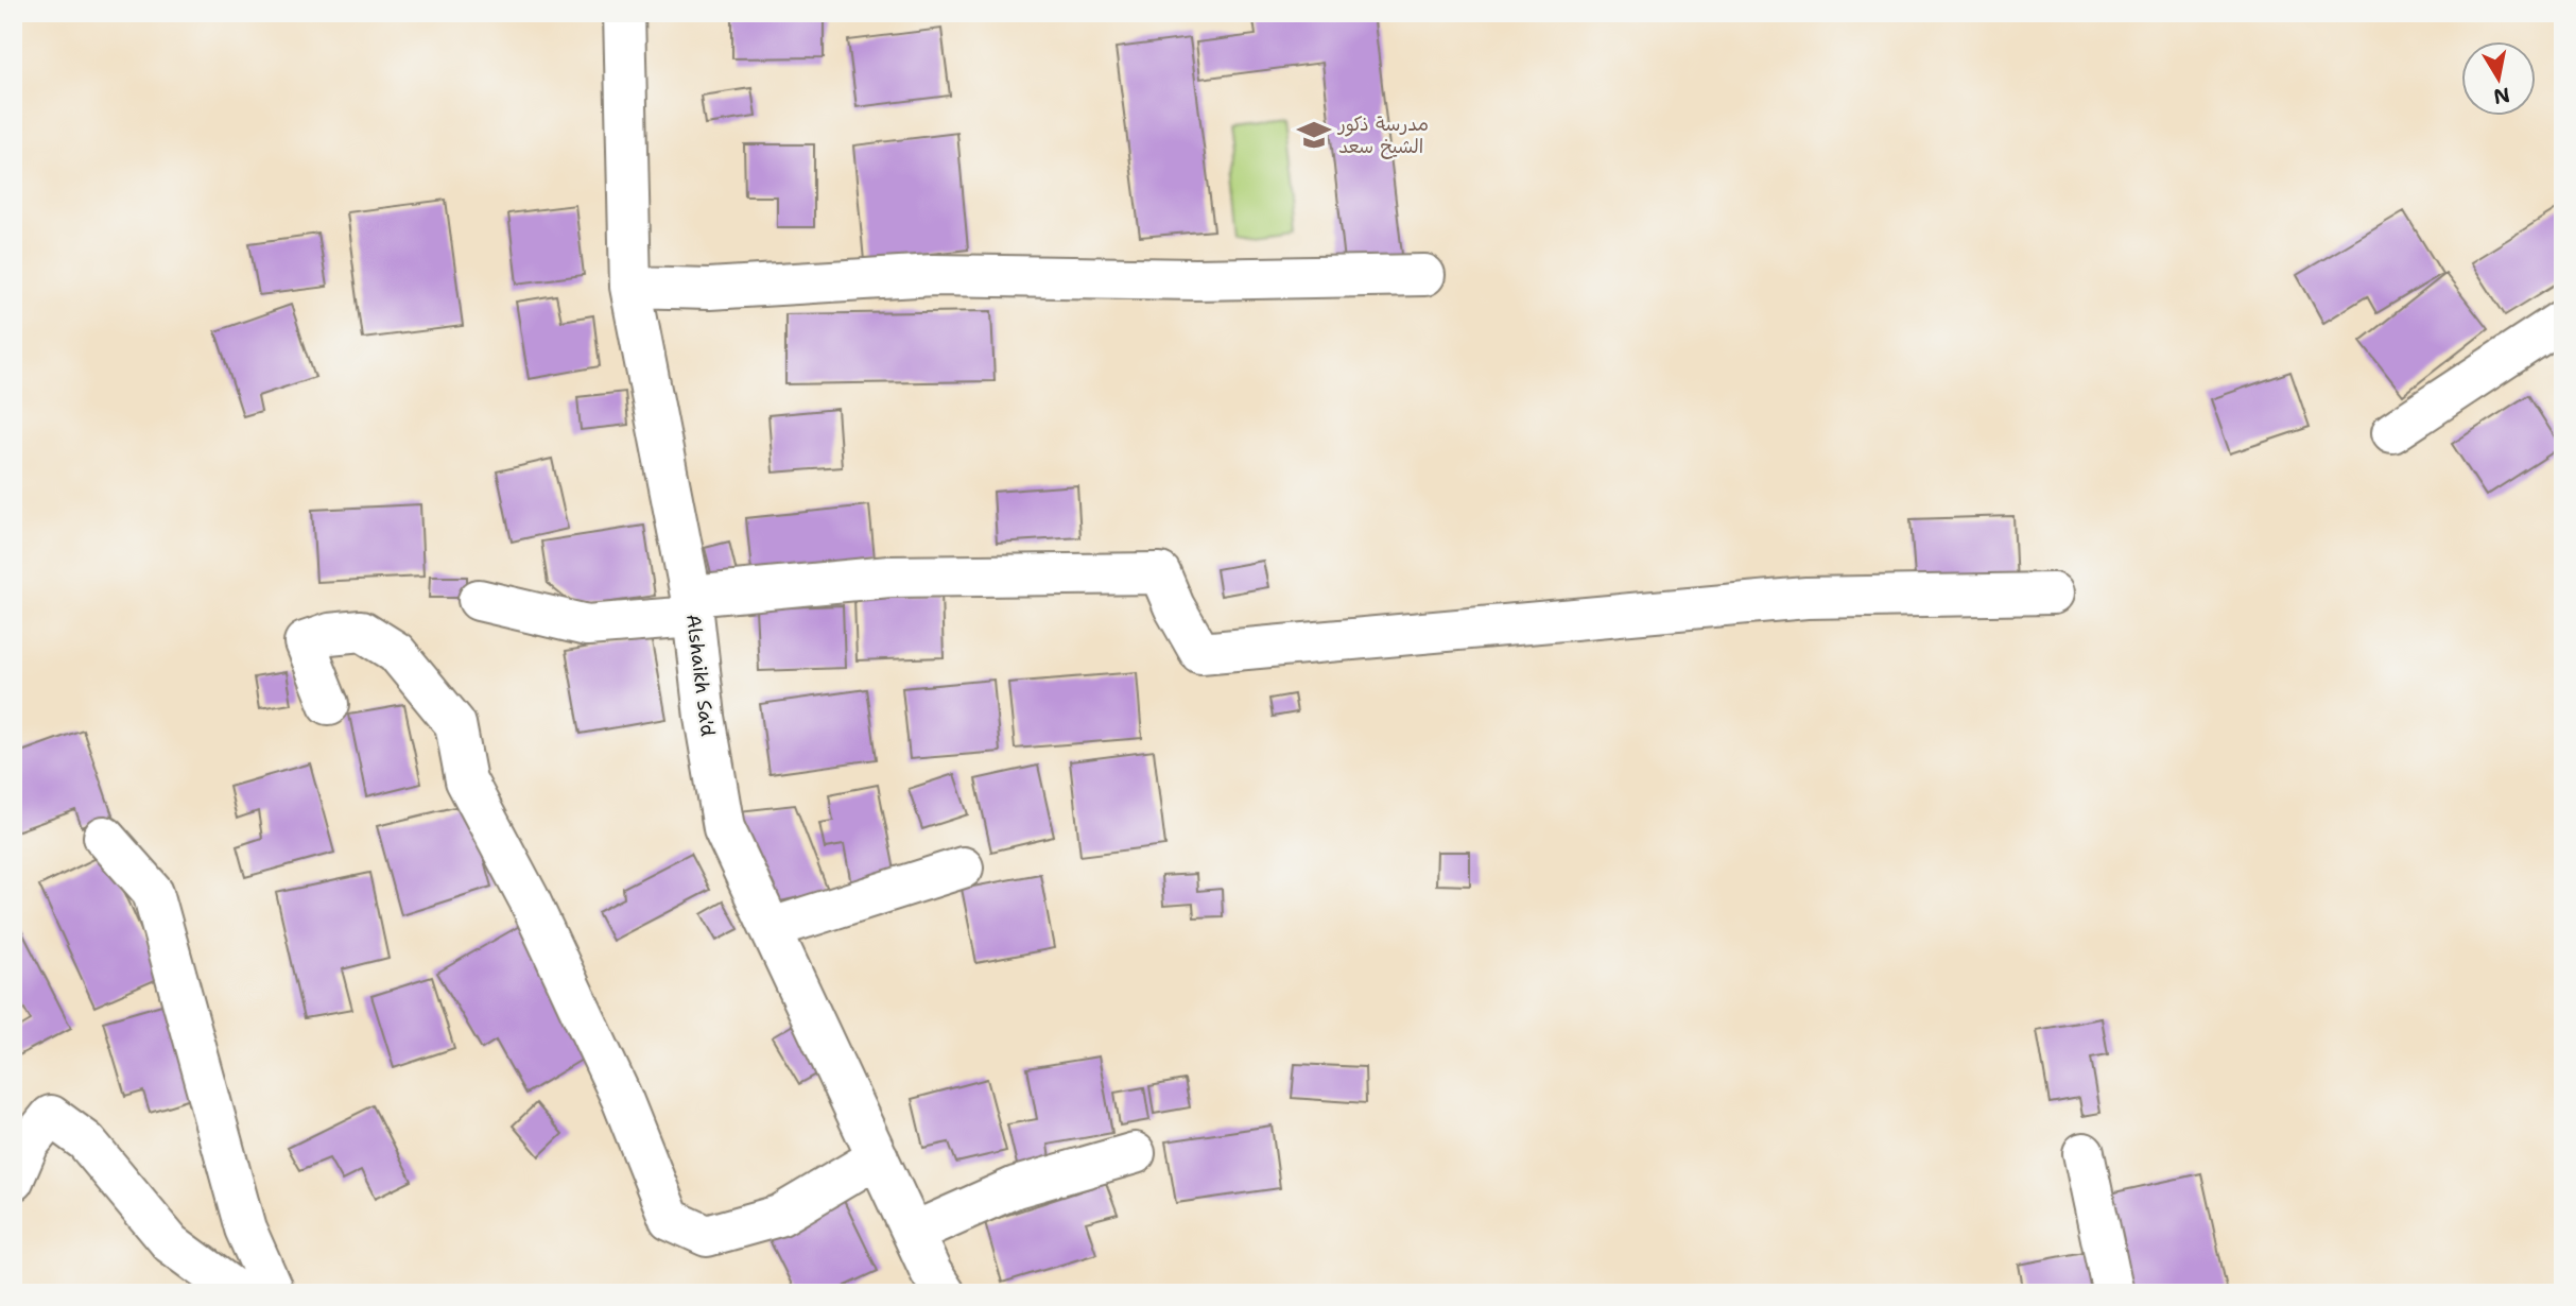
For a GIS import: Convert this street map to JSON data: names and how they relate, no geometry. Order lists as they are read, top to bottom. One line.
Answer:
{"streets":{"street":["Alshaikh Sa'd"]},"places":{"school or university":["مدرسة ذكور الشيخ سعد"]},"north":"bottom"}
